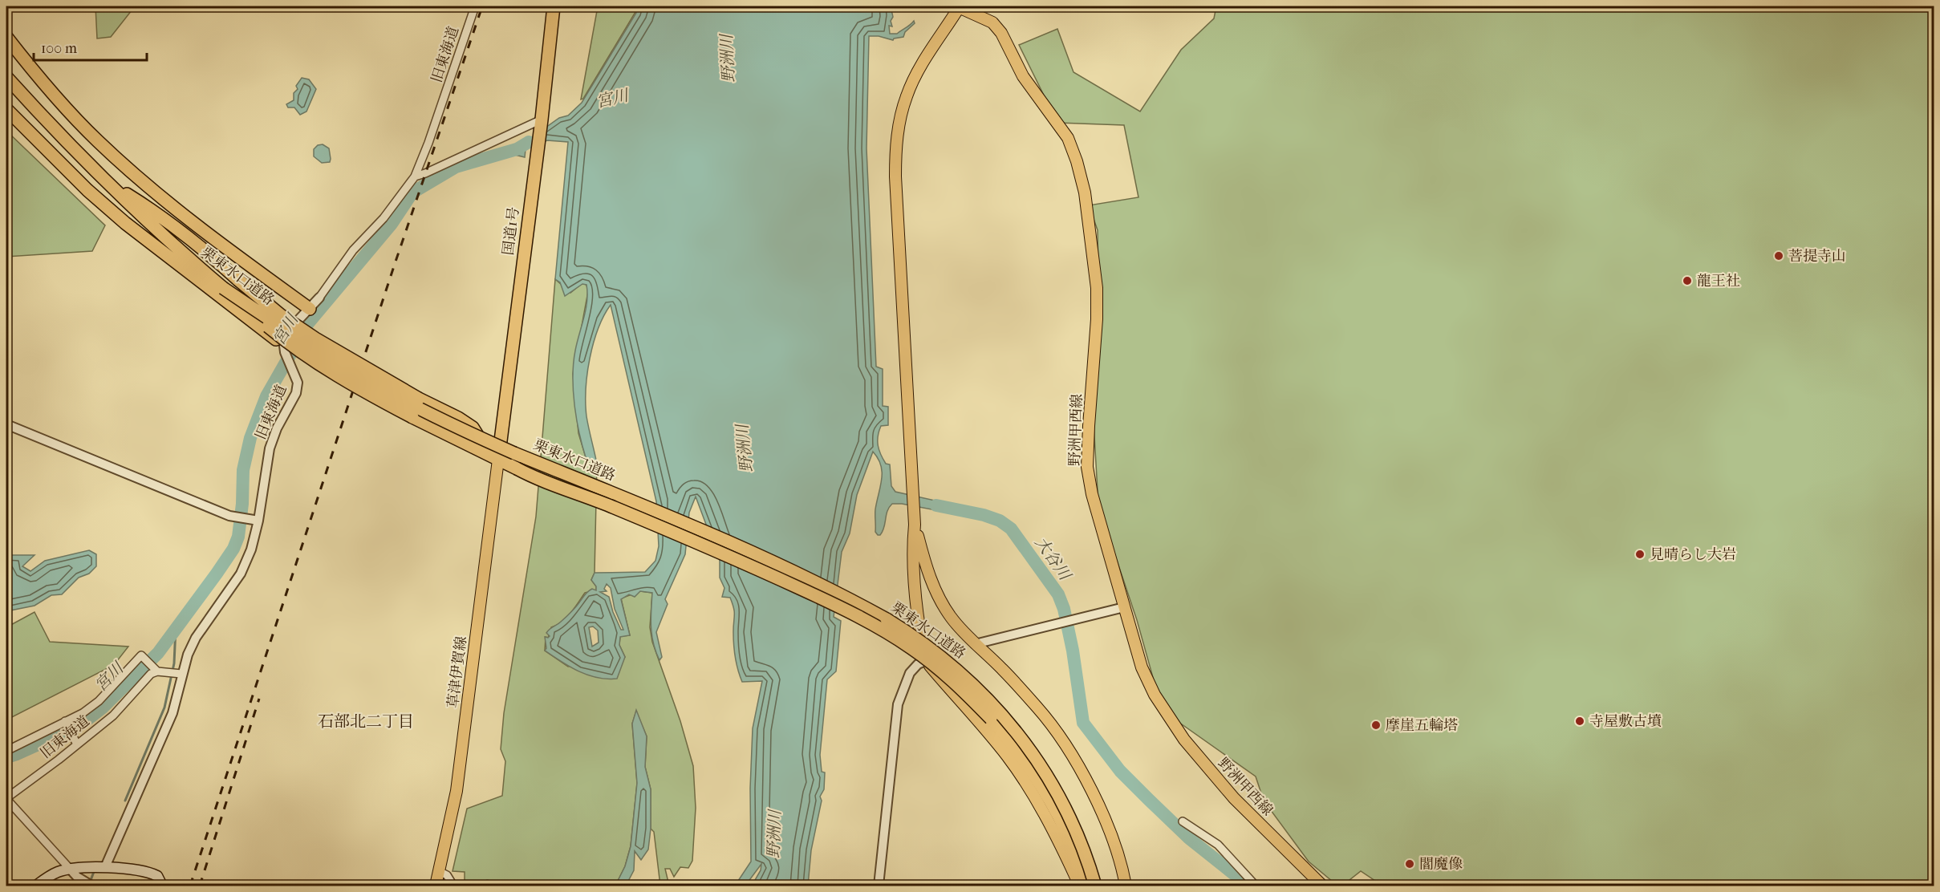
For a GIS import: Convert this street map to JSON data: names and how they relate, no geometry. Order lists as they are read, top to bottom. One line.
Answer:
{"streets":{"highway":["国道1号","栗東水口道路"],"main road":["野洲甲西線","草津伊賀線"],"street":["旧東海道"]},"crossings":[["国道1号","栗東水口道路"],["国道1号","草津伊賀線"],["栗東水口道路","草津伊賀線"]],"districts":["石部北二丁目"],"water":["野洲川","宮川","大谷川"],"places":["菩提寺山","龍王社","見晴らし大岩","寺屋敷古墳","摩崖五輪塔","閻魔像"],"scale_bar":"100 m"}
